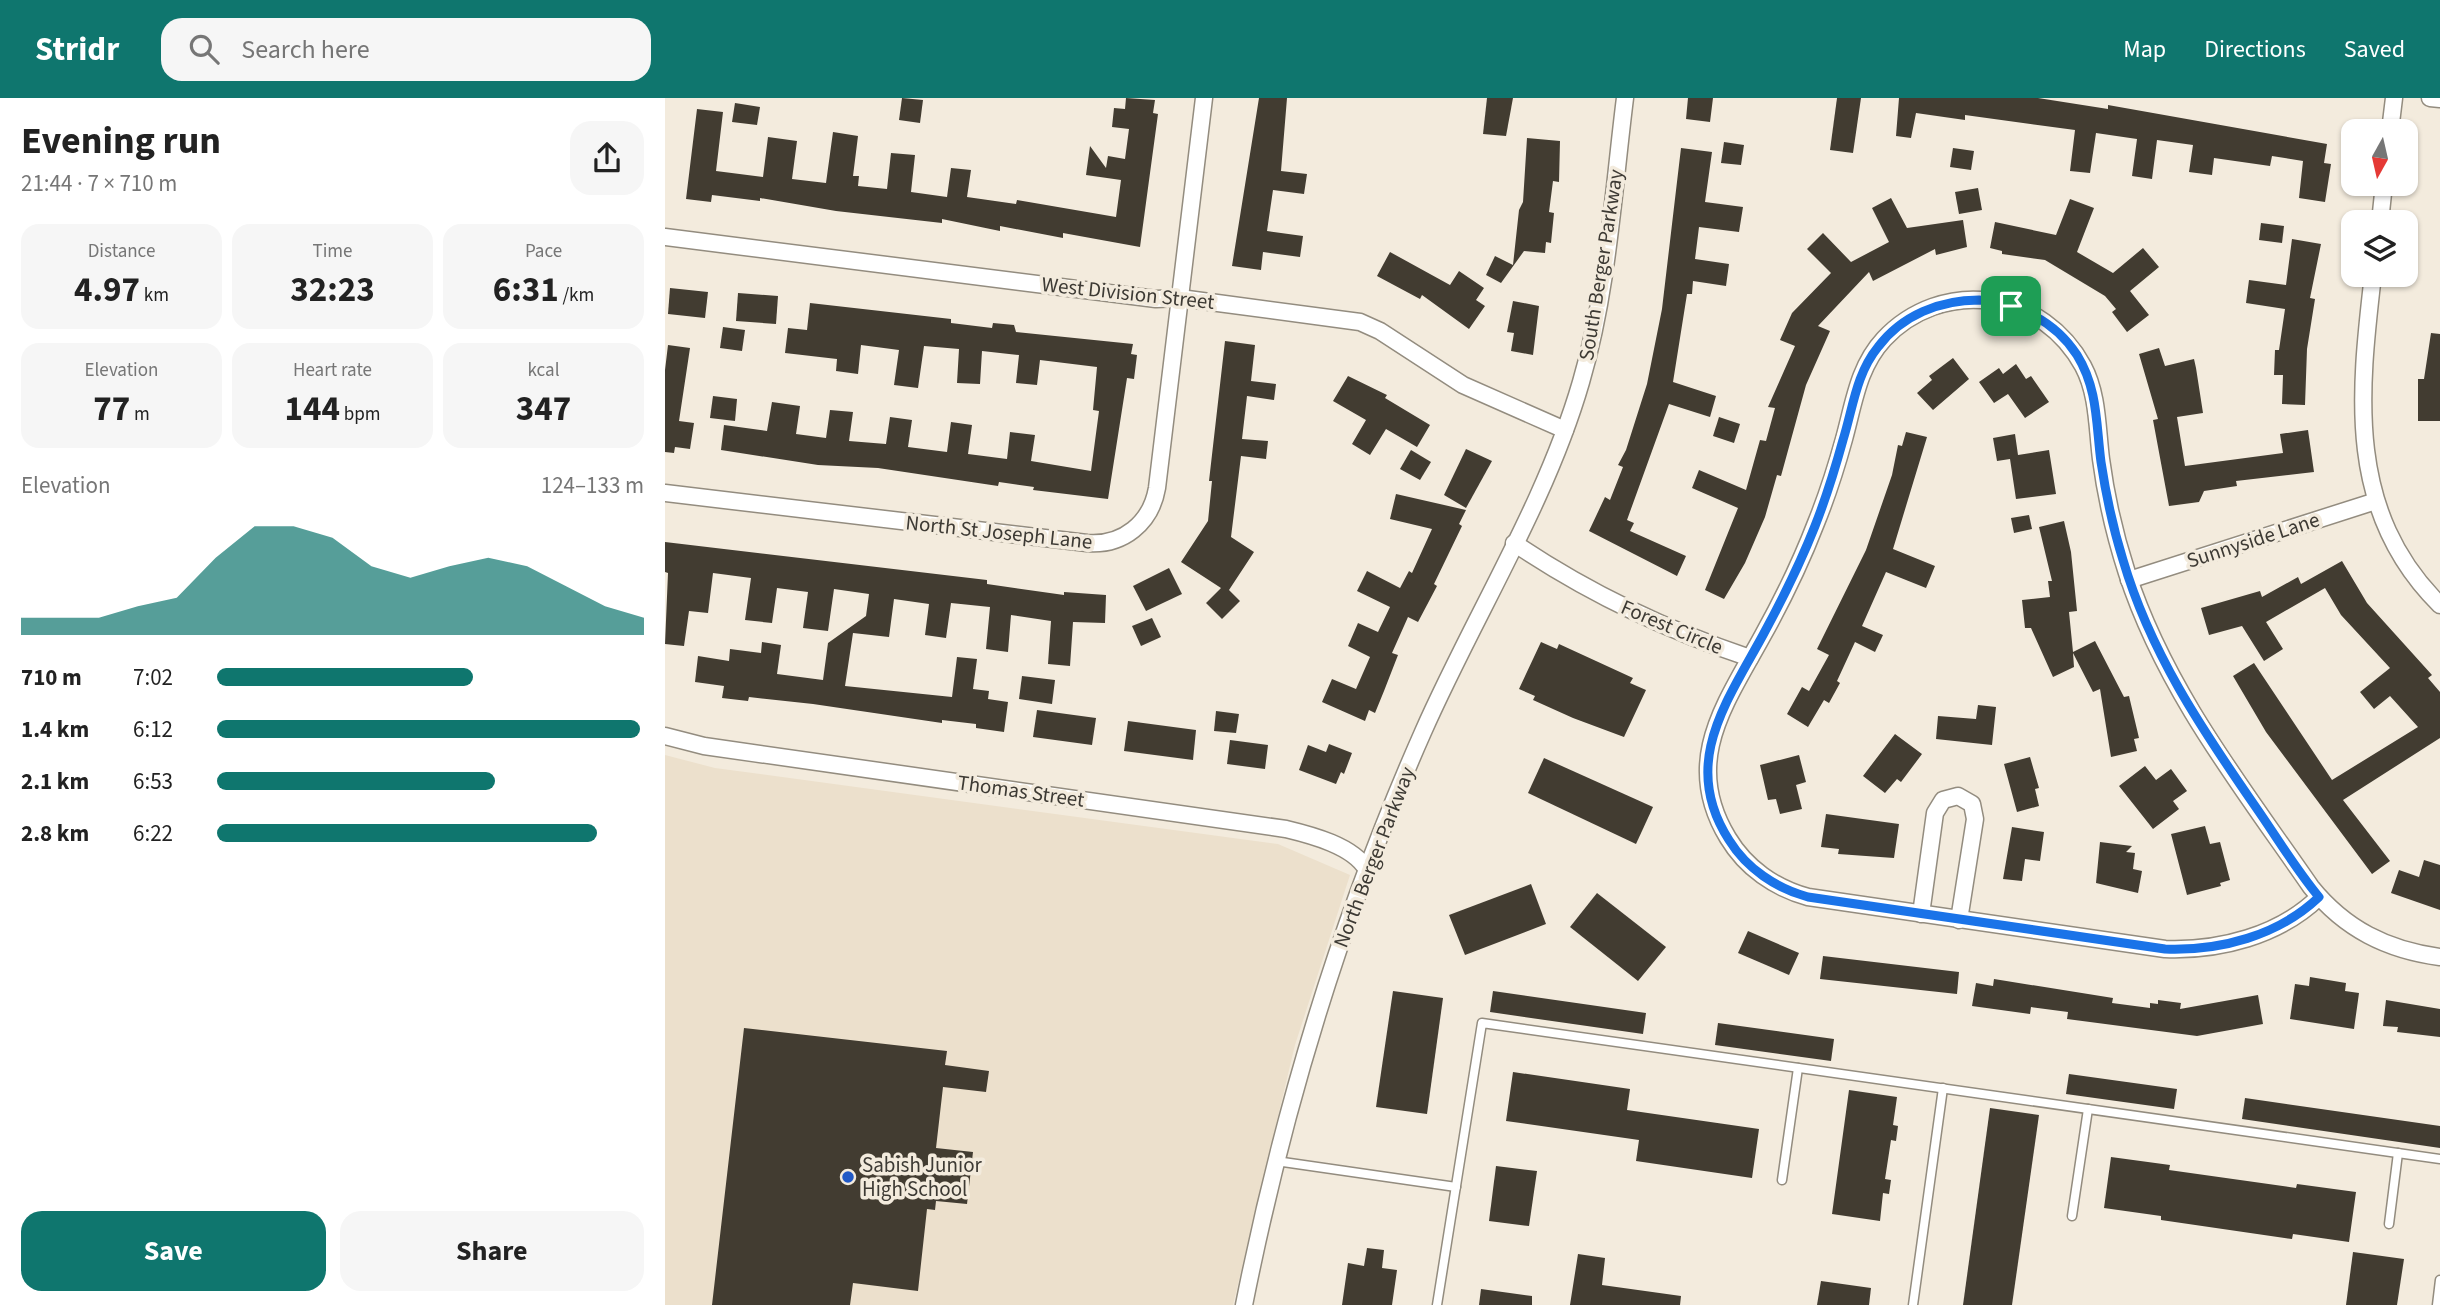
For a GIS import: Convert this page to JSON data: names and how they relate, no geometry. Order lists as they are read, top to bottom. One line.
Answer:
{"streets":{"street":["South Berger Parkway","West Division Street","North St Joseph Lane","Sunnyside Lane","Forest Circle","Thomas Street","North Berger Parkway"]},"crossings":[["South Berger Parkway","West Division Street"],["South Berger Parkway","North Berger Parkway"],["West Division Street","North St Joseph Lane"],["West Division Street","North Berger Parkway"],["Sunnyside Lane","Forest Circle"],["Forest Circle","North Berger Parkway"],["Thomas Street","North Berger Parkway"]],"places":["Sabish Junior High School"],"north":"bottom","page":{"header":"Stridr","search":"Search here","nav":["Map","Directions","Saved"],"heading":["Evening run","21:44 · 7 × 710 m"],"stats":[["Distance","4.97 km"],["Time","32:23"],["Pace","6:31 /km"],["Elevation","77 m"],["Heart rate","144 bpm"],["kcal","347"]],"chart":["Elevation","124–133 m"],"list":[{"name":"710 m","note":"7:02"},{"name":"1.4 km","note":"6:12"},{"name":"2.1 km","note":"6:53"},{"name":"2.8 km","note":"6:22"}],"buttons":["Save","Share"]}}
